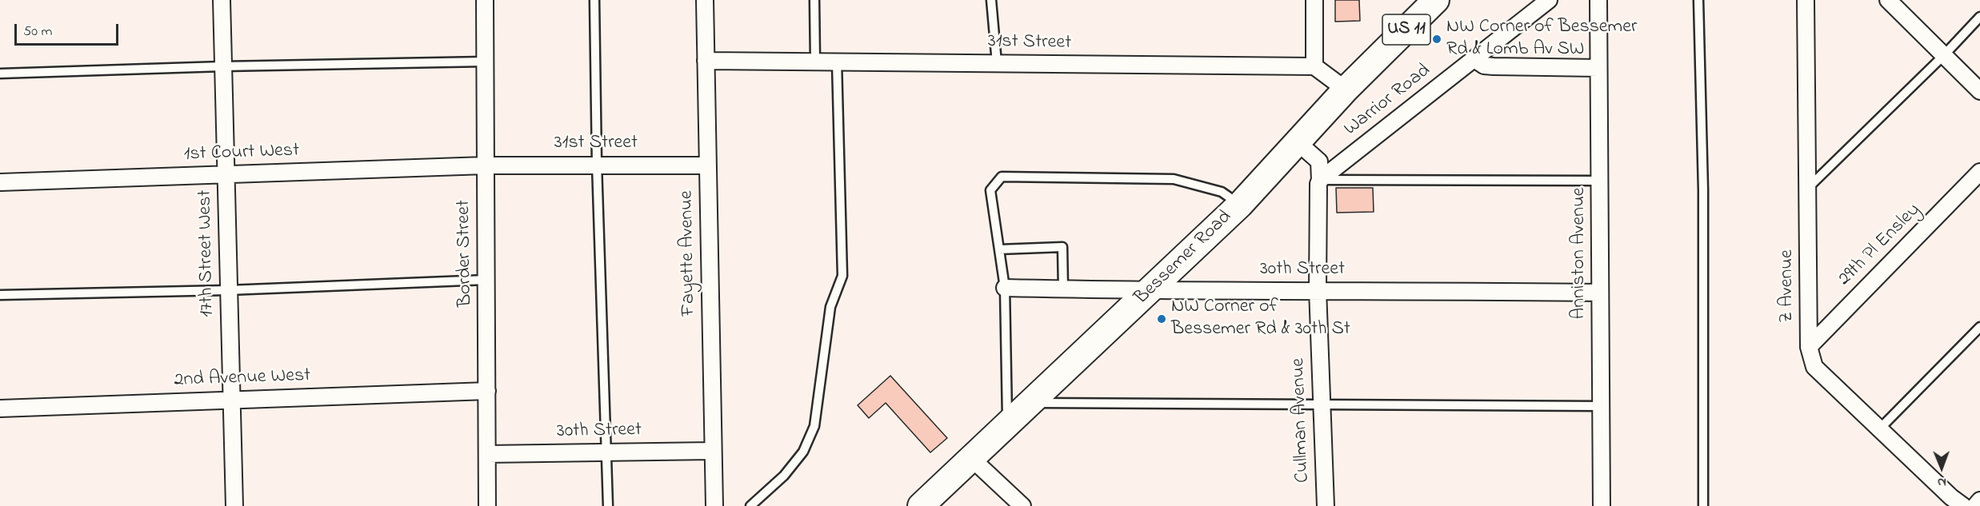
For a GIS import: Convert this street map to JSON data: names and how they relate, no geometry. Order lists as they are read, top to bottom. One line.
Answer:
{"streets":{"main road":["US 11","Bessemer Road"],"street":["31st Street","Warrior Road","1st Court West","29th Pl Ensley","17th Street West","Border Street","Fayette Avenue","Anniston Avenue","30th Street","Z Avenue","2nd Avenue West","Cullman Avenue"]},"crossings":[["31st Street","1st Court West"],["31st Street","Border Street"],["31st Street","Fayette Avenue"],["Warrior Road","Cullman Avenue"],["1st Court West","17th Street West"],["1st Court West","Border Street"],["29th Pl Ensley","Z Avenue"],["17th Street West","2nd Avenue West"],["Border Street","30th Street"],["Border Street","2nd Avenue West"],["Fayette Avenue","30th Street"],["Anniston Avenue","30th Street"],["Bessemer Road","30th Street"],["Bessemer Road","Cullman Avenue"],["30th Street","Cullman Avenue"]],"places":["NW Corner of Bessemer Rd & Lomb Av SW","NW Corner of Bessemer Rd & 30th St"],"scale_bar":"50 m","north":"bottom"}
